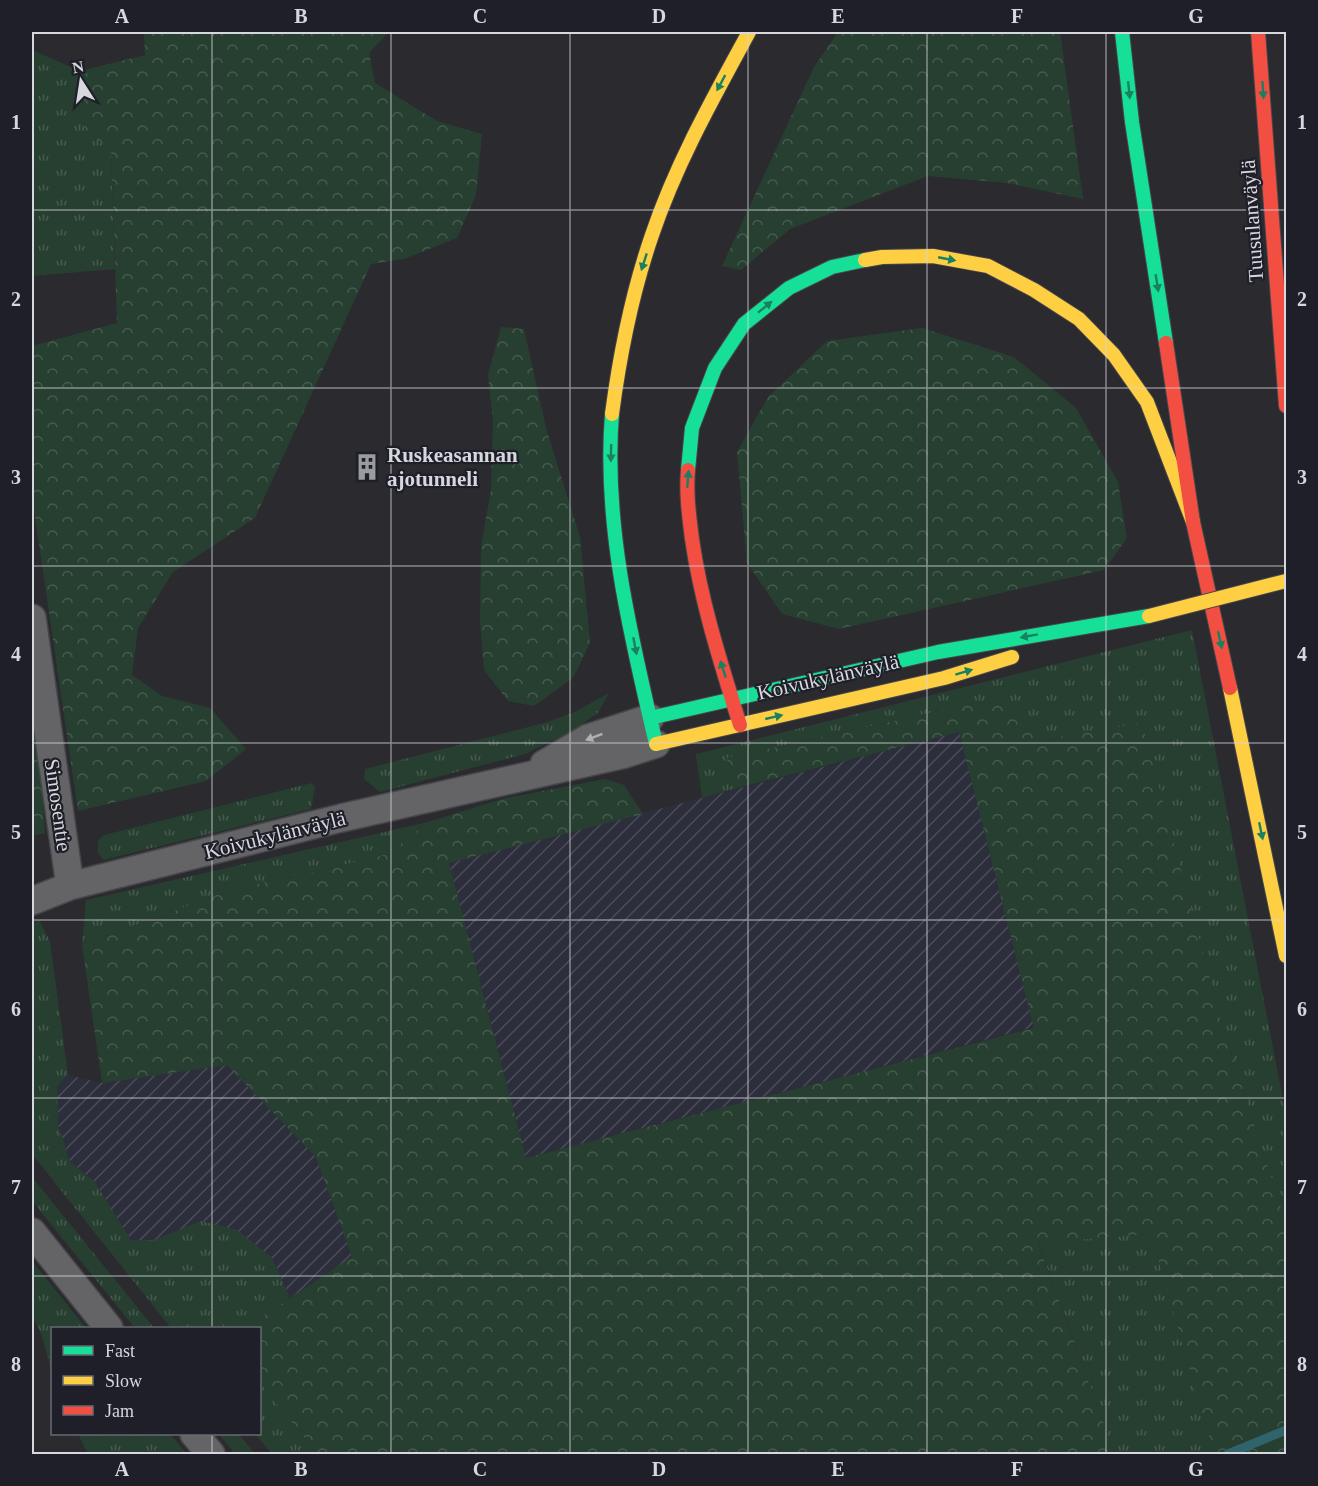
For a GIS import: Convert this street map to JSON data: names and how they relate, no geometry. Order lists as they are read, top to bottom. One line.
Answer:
{"streets":{"main road":["Tuusulanväylä","Koivukylänväylä"],"street":["Simosentie"]},"crossings":[["Koivukylänväylä","Simosentie"]],"places":{"building":["Ruskeasannan ajotunneli"]},"legend":["Fast","Slow","Jam"],"north":"top","grid":{"columns":["A","B","C","D","E","F","G"],"rows":["1","2","3","4","5","6","7","8"]}}
